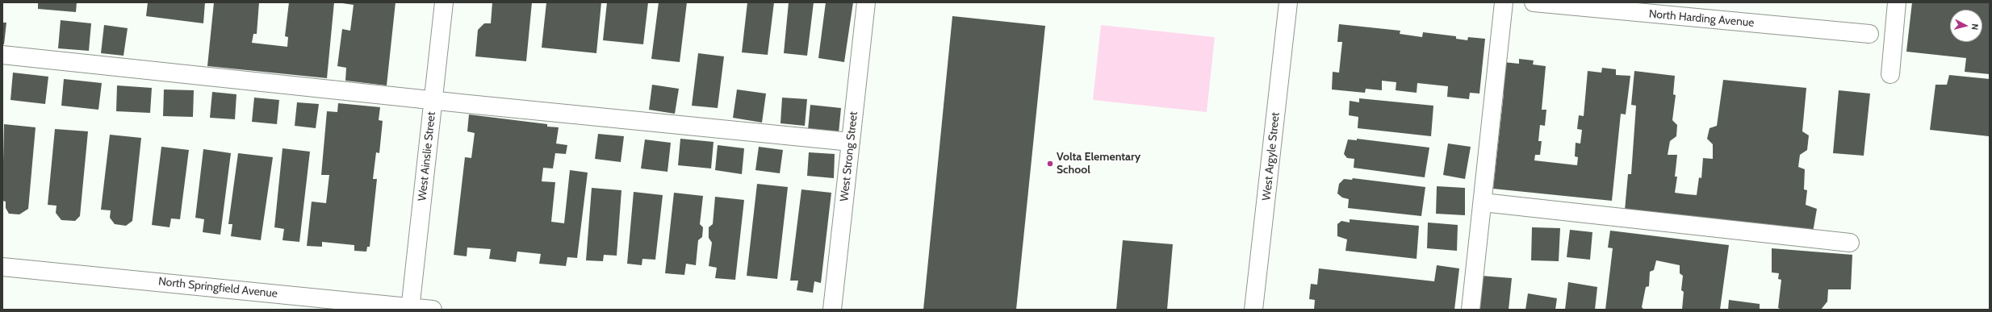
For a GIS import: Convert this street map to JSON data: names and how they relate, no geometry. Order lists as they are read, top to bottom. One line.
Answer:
{"streets":{"street":["North Harding Avenue","West Ainslie Street","West Strong Street","West Argyle Street","North Springfield Avenue"]},"crossings":[["West Ainslie Street","North Springfield Avenue"]],"places":["Volta Elementary School"],"north":"right"}
